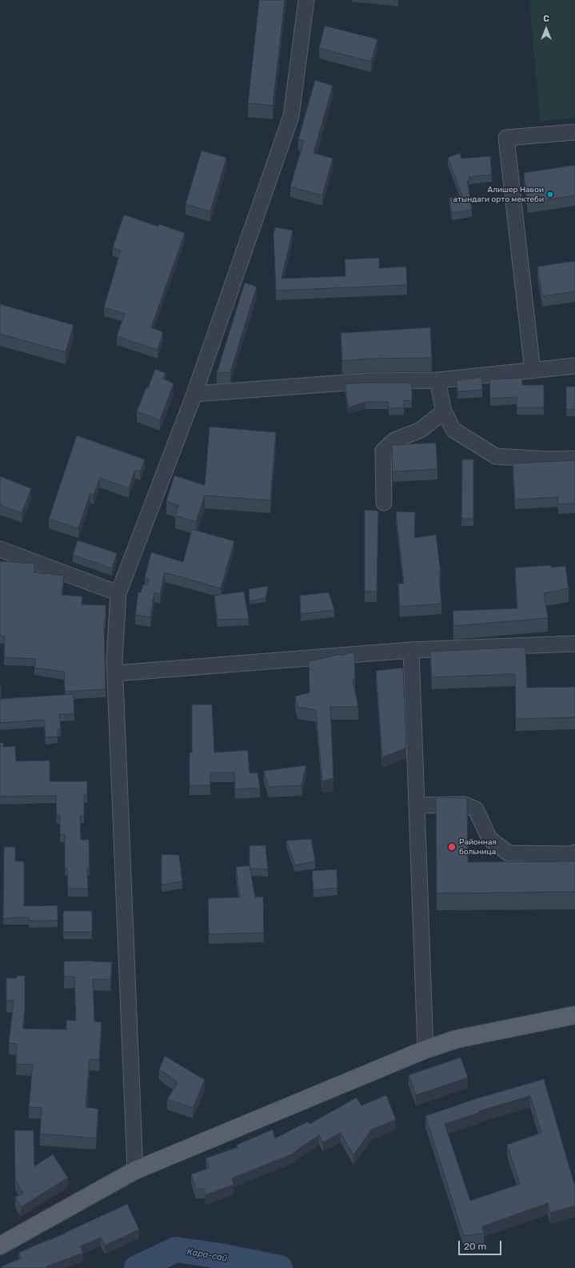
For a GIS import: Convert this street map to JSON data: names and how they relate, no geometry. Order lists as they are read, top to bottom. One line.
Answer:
{"water":["Кара-сай"],"places":["Алишер Навои атындаги орто мектеби","Районная больница"],"scale_bar":"20 m","north":"top"}
